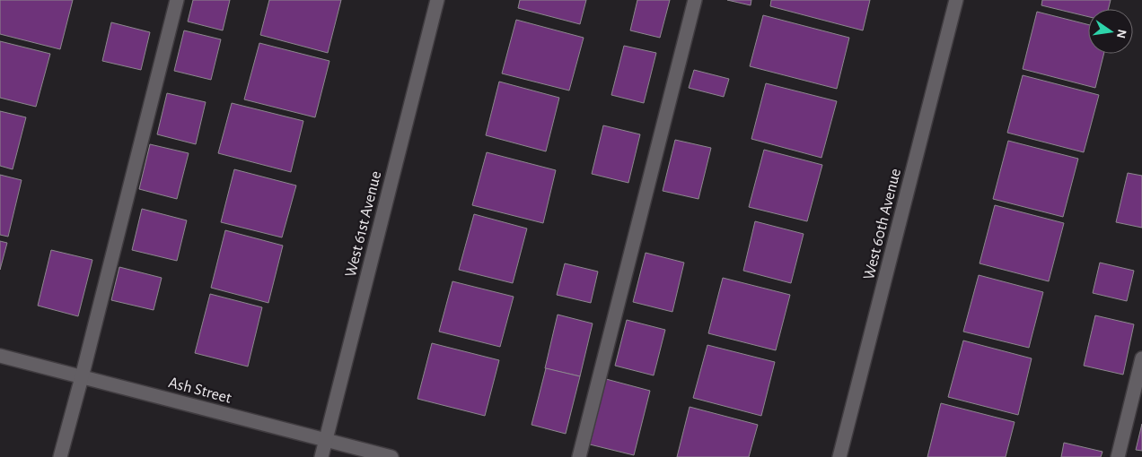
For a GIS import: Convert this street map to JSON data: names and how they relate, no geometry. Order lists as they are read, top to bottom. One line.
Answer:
{"streets":{"street":["West 61st Avenue","West 60th Avenue","Ash Street"]},"crossings":[["West 61st Avenue","Ash Street"]],"north":"right"}
